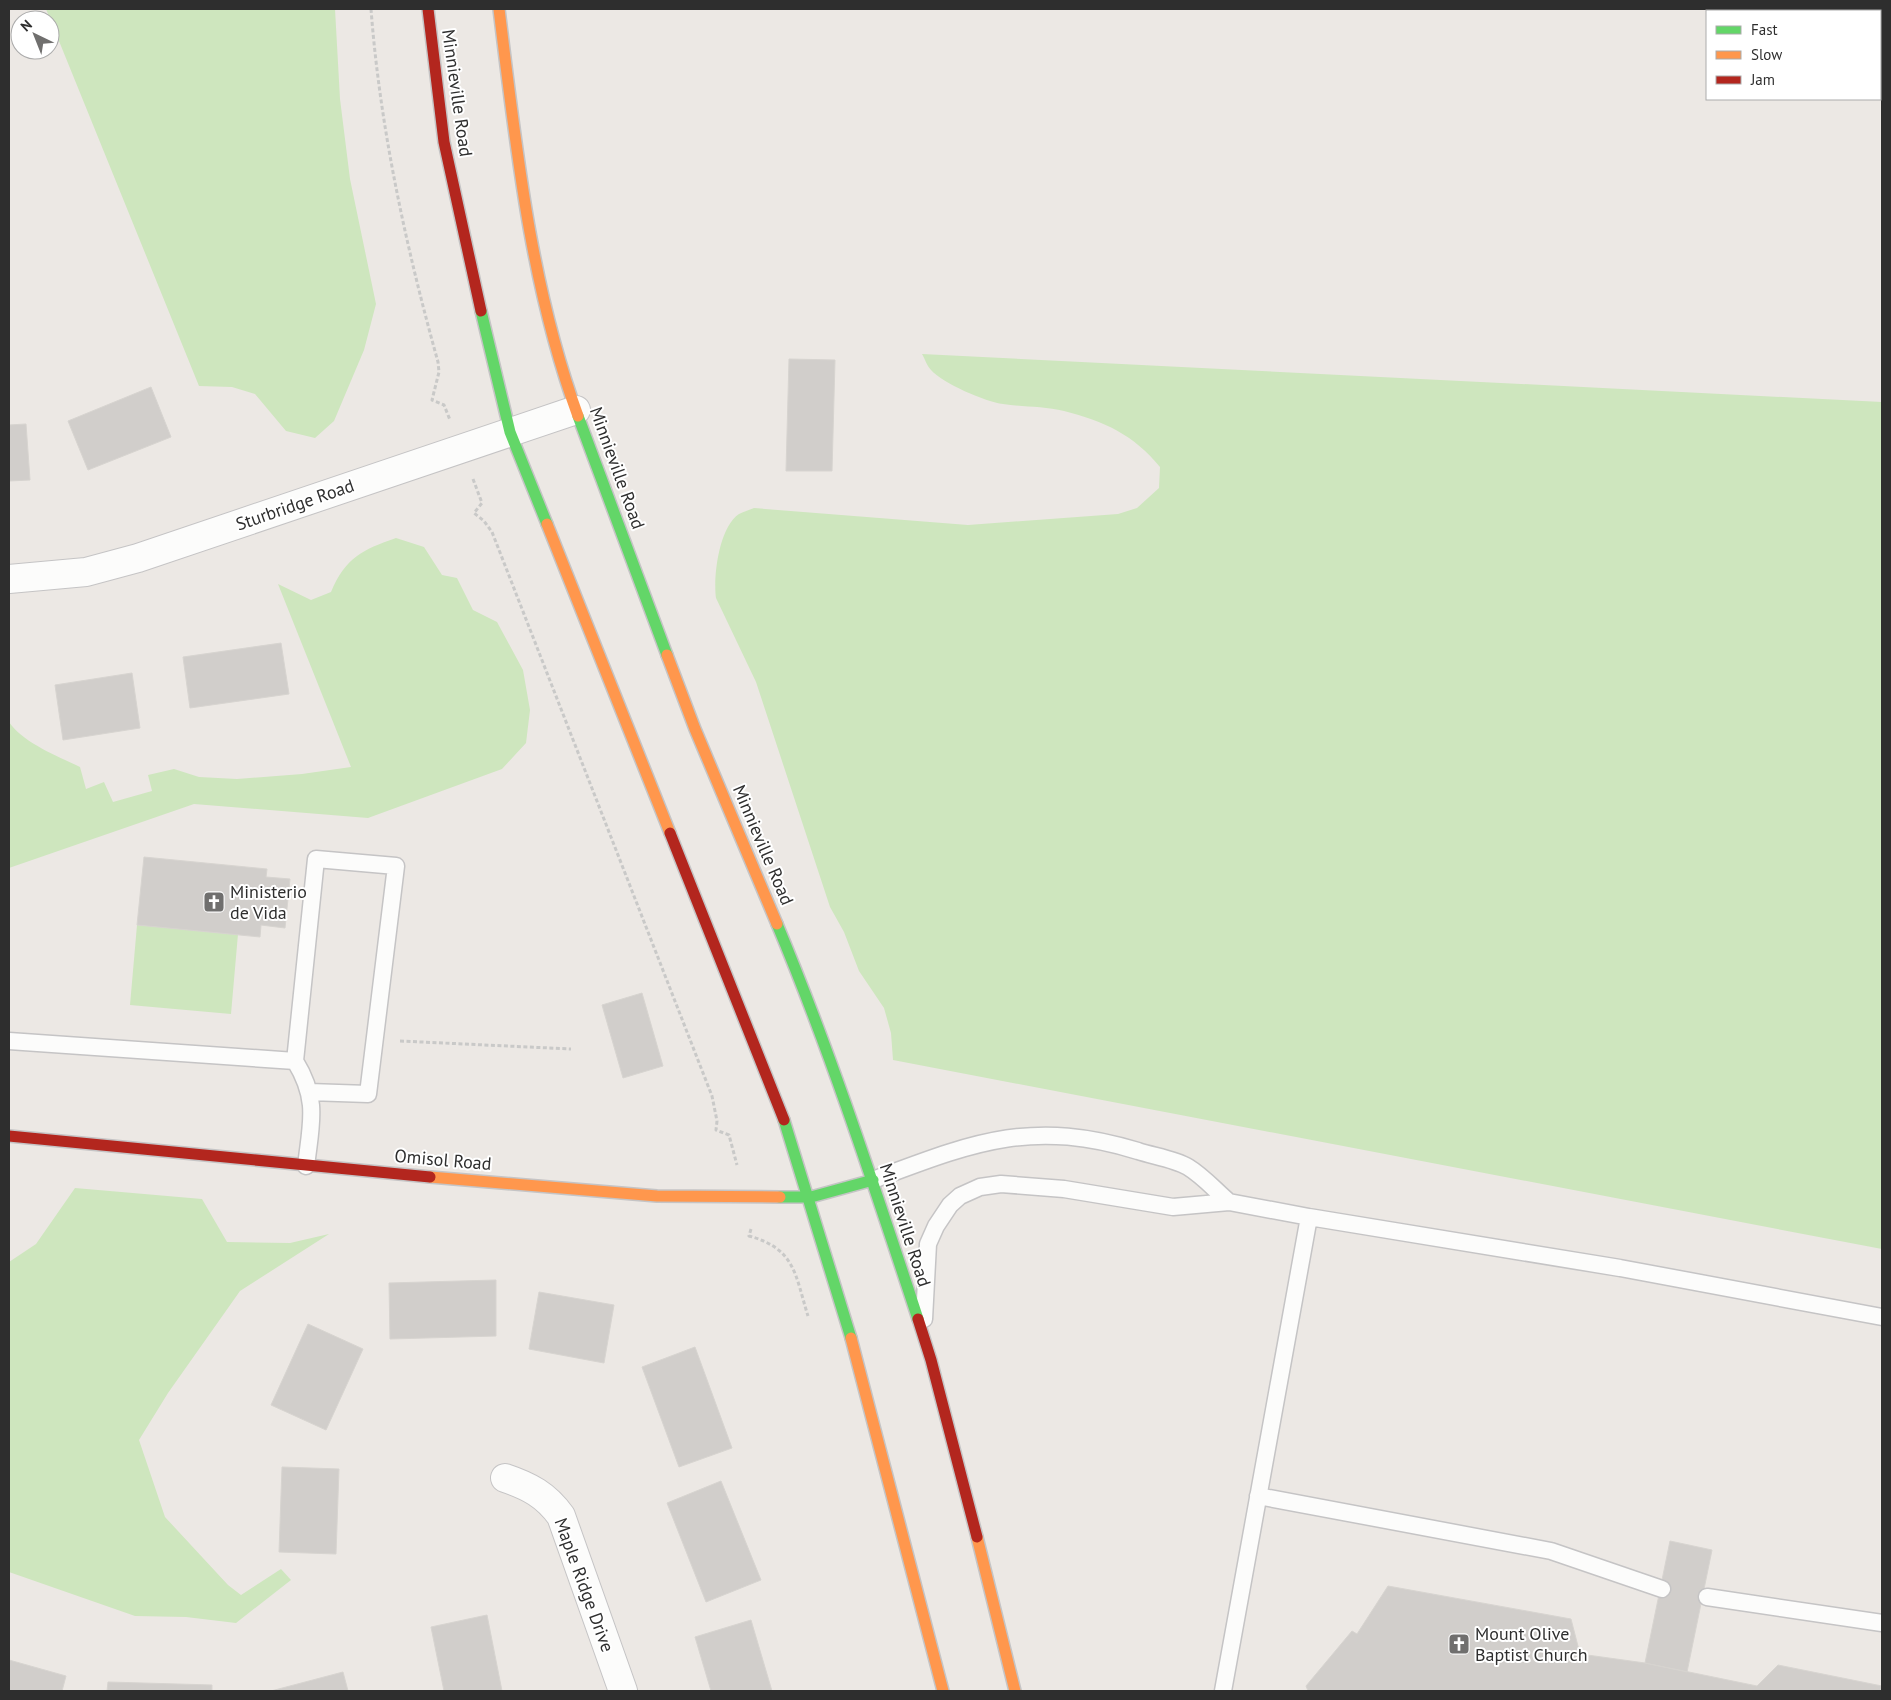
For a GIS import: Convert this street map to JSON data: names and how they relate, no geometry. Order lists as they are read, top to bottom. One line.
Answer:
{"streets":{"main road":["Minnieville Road","Omisol Road"],"street":["Sturbridge Road","Maple Ridge Drive"]},"crossings":[["Minnieville Road","Sturbridge Road"],["Minnieville Road","Omisol Road"]],"places":{"church":["Ministerio de Vida","Mount Olive Baptist Church"]},"legend":["Fast","Slow","Jam"],"north":"top left"}
